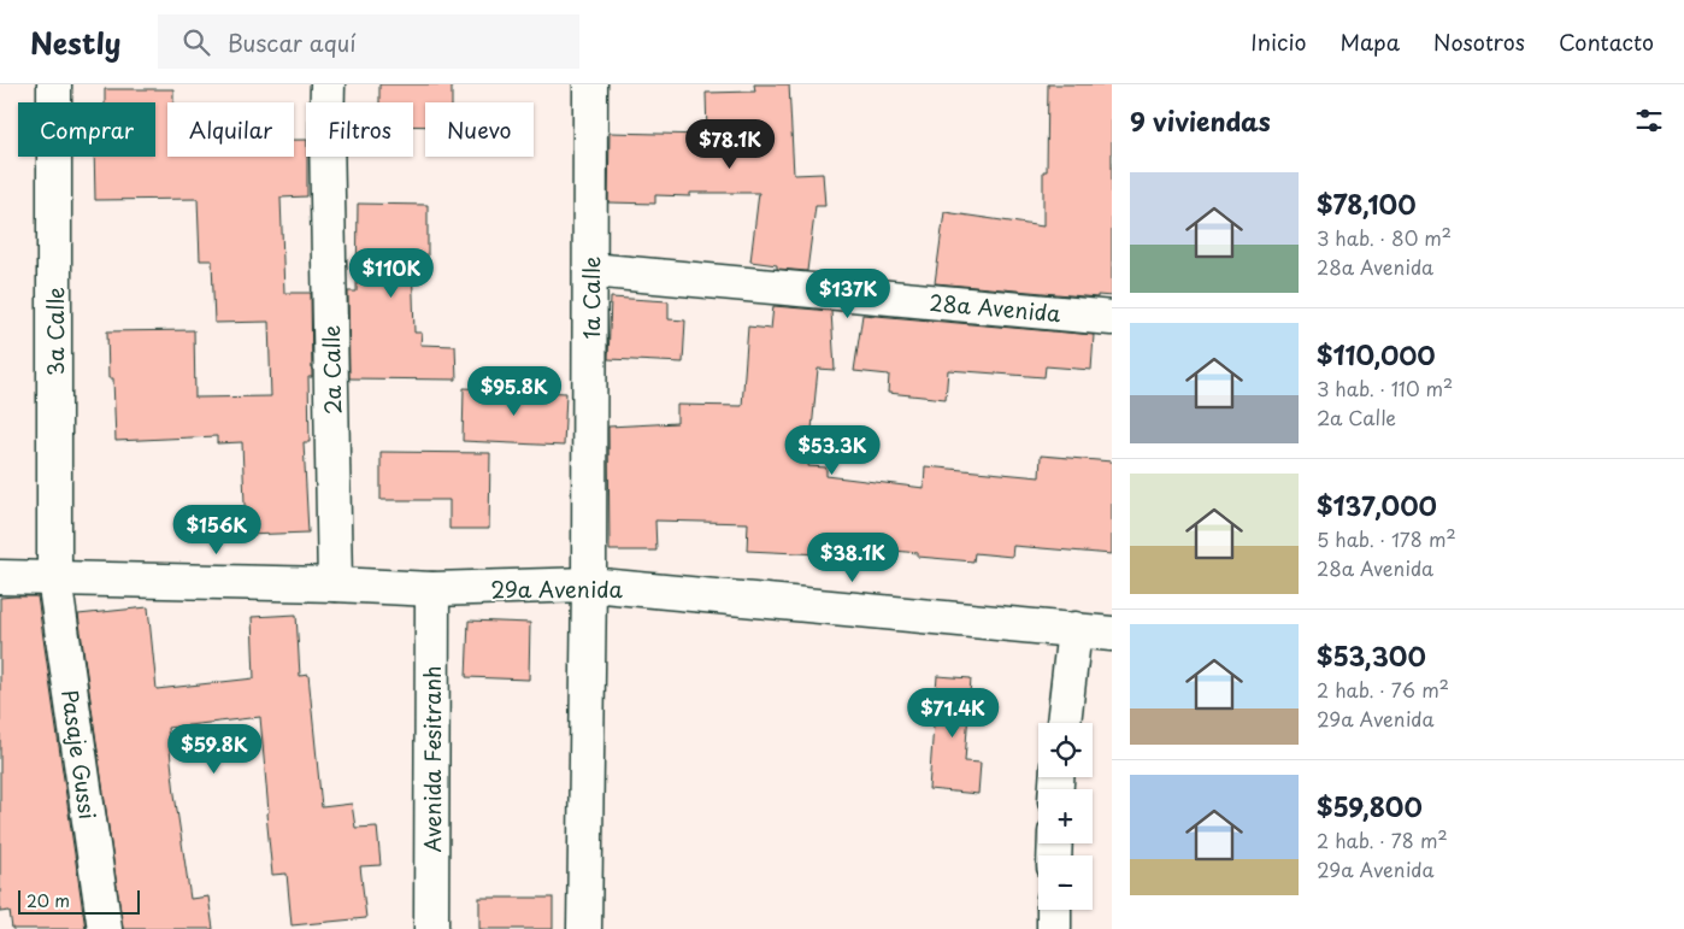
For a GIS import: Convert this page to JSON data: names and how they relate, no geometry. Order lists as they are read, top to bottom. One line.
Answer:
{"streets":{"street":["1a Calle","28a Avenida","3a Calle","2a Calle","29a Avenida","Pasaje Gussi","Avenida Fesitranh"]},"crossings":[["1a Calle","28a Avenida"],["1a Calle","29a Avenida"],["3a Calle","29a Avenida"],["3a Calle","Pasaje Gussi"],["2a Calle","29a Avenida"],["29a Avenida","Pasaje Gussi"],["29a Avenida","Avenida Fesitranh"]],"scale_bar":"20 m","page":{"header":"Nestly","search":"Buscar aquí","nav":["Inicio","Mapa","Nosotros","Contacto"],"heading":"9 viviendas","chip":["Comprar","Alquilar","Filtros","Nuevo"],"price":["$78.1K","$110K","$137K","$95.8K","$53.3K","$156K","$38.1K","$71.4K","$59.8K"],"list":[{"name":"$78,100","note":"3 hab. · 80 m² · 28a Avenida"},{"name":"$110,000","note":"3 hab. · 110 m² · 2a Calle"},{"name":"$137,000","note":"5 hab. · 178 m² · 28a Avenida"},{"name":"$53,300","note":"2 hab. · 76 m² · 29a Avenida"},{"name":"$59,800","note":"2 hab. · 78 m² · 29a Avenida"}],"map_buttons":["+","−"],"scale":"20 m"}}
